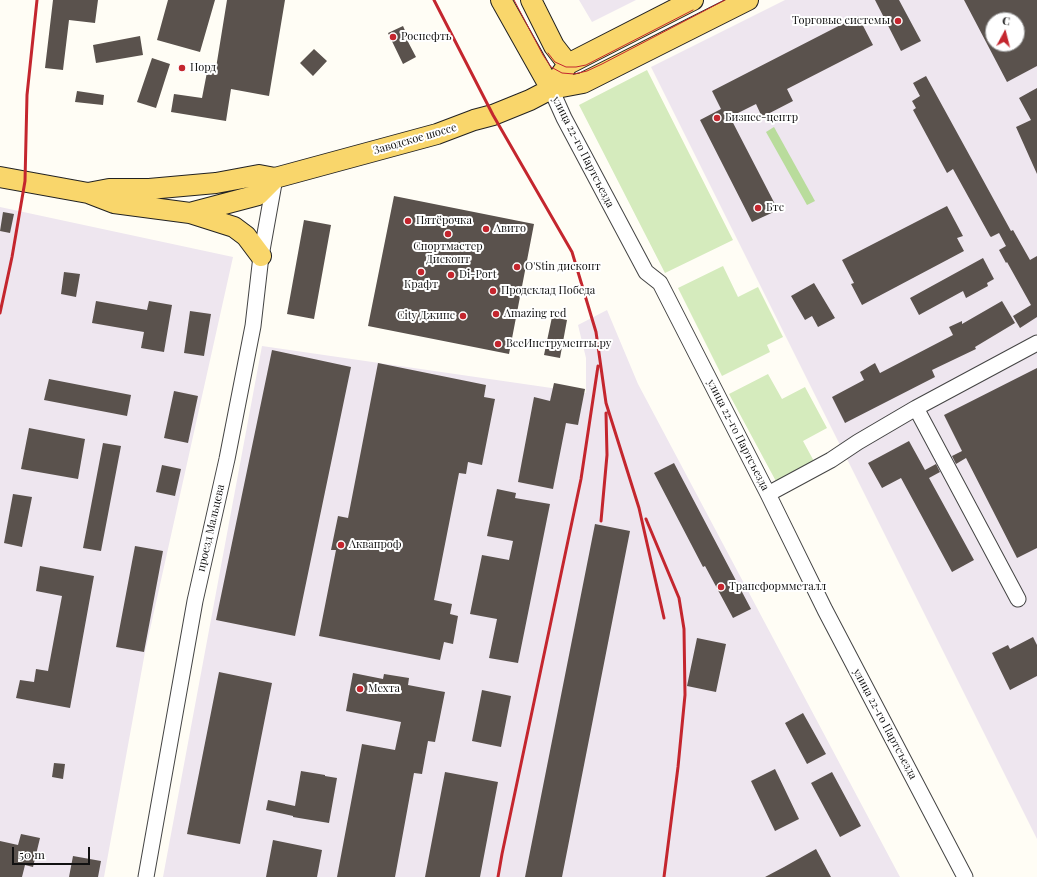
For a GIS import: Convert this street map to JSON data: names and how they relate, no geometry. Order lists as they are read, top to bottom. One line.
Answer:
{"streets":{"main road":["Заводское шоссе","улица 22-го Партсъезда"],"street":["проезд Мальцева"]},"crossings":[["Заводское шоссе","улица 22-го Партсъезда"],["Заводское шоссе","проезд Мальцева"]],"places":["Торговые системы","Роснефть","Норд","Бизнес-центр","Бтс","Пятёрочка","Авито","Спортмастер Дисконт","O'Stin дисконт","Крафт","Di-Port","Продсклад Победа","Amazing red","City Джинс","ВсеИнструменты.ру","Аквапроф","Трансформметалл","Мехта"],"scale_bar":"50 m","north":"top"}
